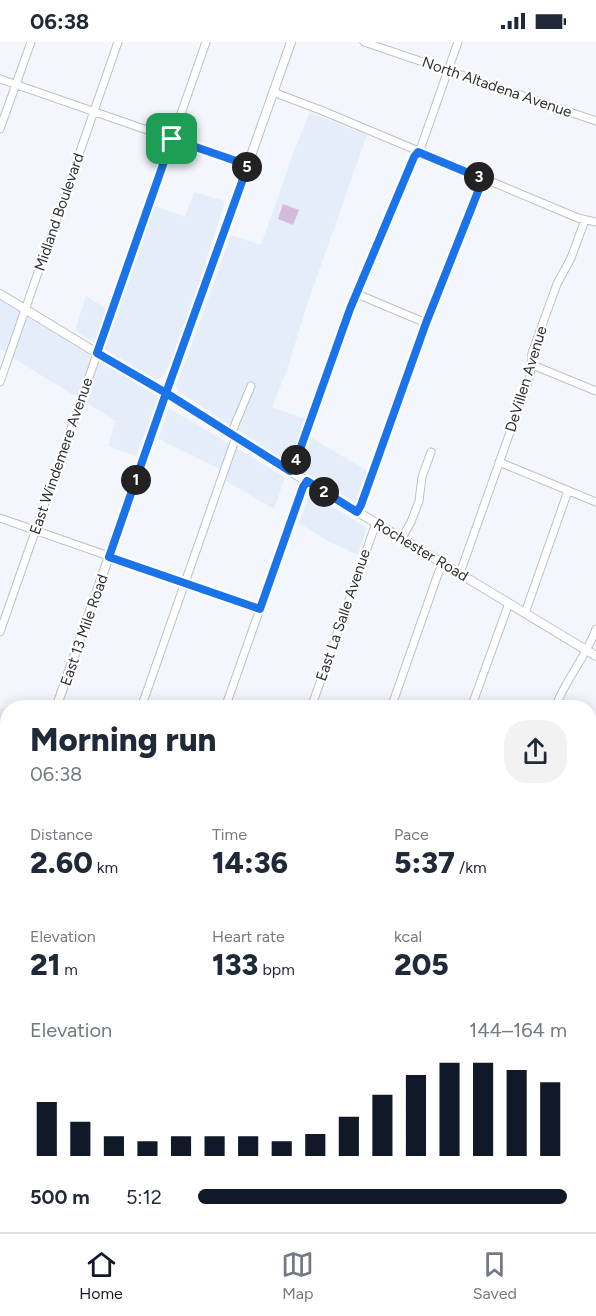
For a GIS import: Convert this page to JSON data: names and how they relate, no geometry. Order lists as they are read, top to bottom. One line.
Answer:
{"streets":{"main road":["Rochester Road","East 13 Mile Road"],"street":["North Altadena Avenue","Midland Boulevard","DeVillen Avenue","East Windemere Avenue","East La Salle Avenue"]},"crossings":[["Midland Boulevard","Rochester Road"],["DeVillen Avenue","Rochester Road"],["East Windemere Avenue","Rochester Road"],["Rochester Road","East La Salle Avenue"],["Rochester Road","East 13 Mile Road"]],"page":{"status":"06:38","pins":["5","3","4","1","2"],"heading":["Morning run","06:38"],"stats":[["Distance","2.60 km"],["Time","14:36"],["Pace","5:37 /km"],["Elevation","21 m"],["Heart rate","133 bpm"],["kcal","205"]],"chart":["Elevation","144–164 m"],"list":[{"name":"500 m","note":"5:12"}],"tabs":["Home","Map","Saved"]}}
